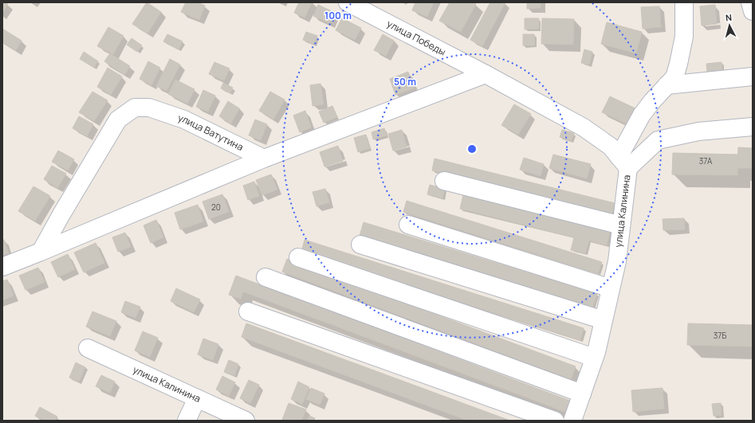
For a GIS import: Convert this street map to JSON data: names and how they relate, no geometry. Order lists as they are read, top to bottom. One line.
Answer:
{"streets":{"street":["улица Победы","улица Ватутина","улица Калинина"]},"house_numbers":["37А","20","37Б"],"north":"top","rings":["100 m","50 m"]}
